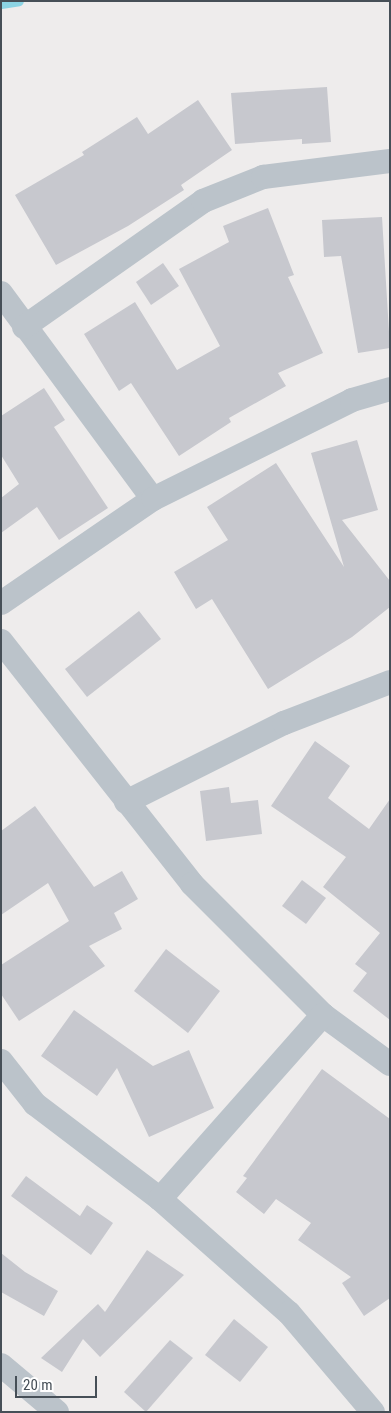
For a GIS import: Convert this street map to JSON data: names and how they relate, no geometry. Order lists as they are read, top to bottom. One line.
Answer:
{"scale_bar":"20 m"}
